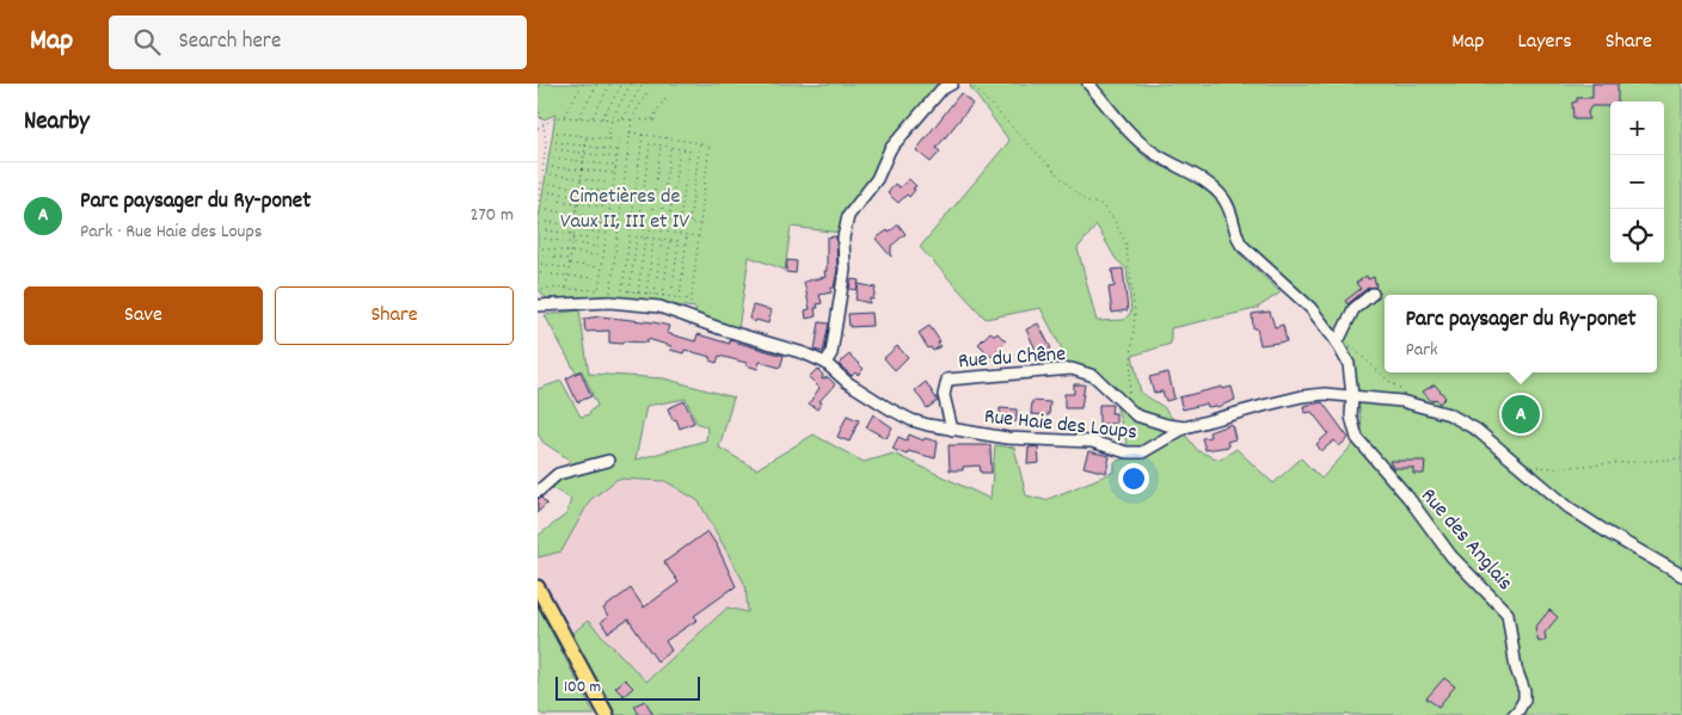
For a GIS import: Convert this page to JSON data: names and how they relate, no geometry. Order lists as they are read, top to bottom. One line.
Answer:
{"streets":{"street":["Rue du Chêne","Rue Haie des Loups","Rue des Anglais"]},"crossings":[["Rue du Chêne","Rue Haie des Loups"],["Rue Haie des Loups","Rue des Anglais"]],"parks":["Cimetières de Vaux II, III et IV"],"scale_bar":"100 m","page":{"header":"Map","search":"Search here","nav":["Map","Layers","Share"],"heading":"Nearby","map_buttons":["+","−"],"list":[{"mark":"A","name":"Parc paysager du Ry-ponet","note":"Park · Rue Haie des Loups","value":"270 m"}],"buttons":["Save","Share"],"popup":["Parc paysager du Ry-ponet","Park"],"pins":"A","scale":"100 m"}}
